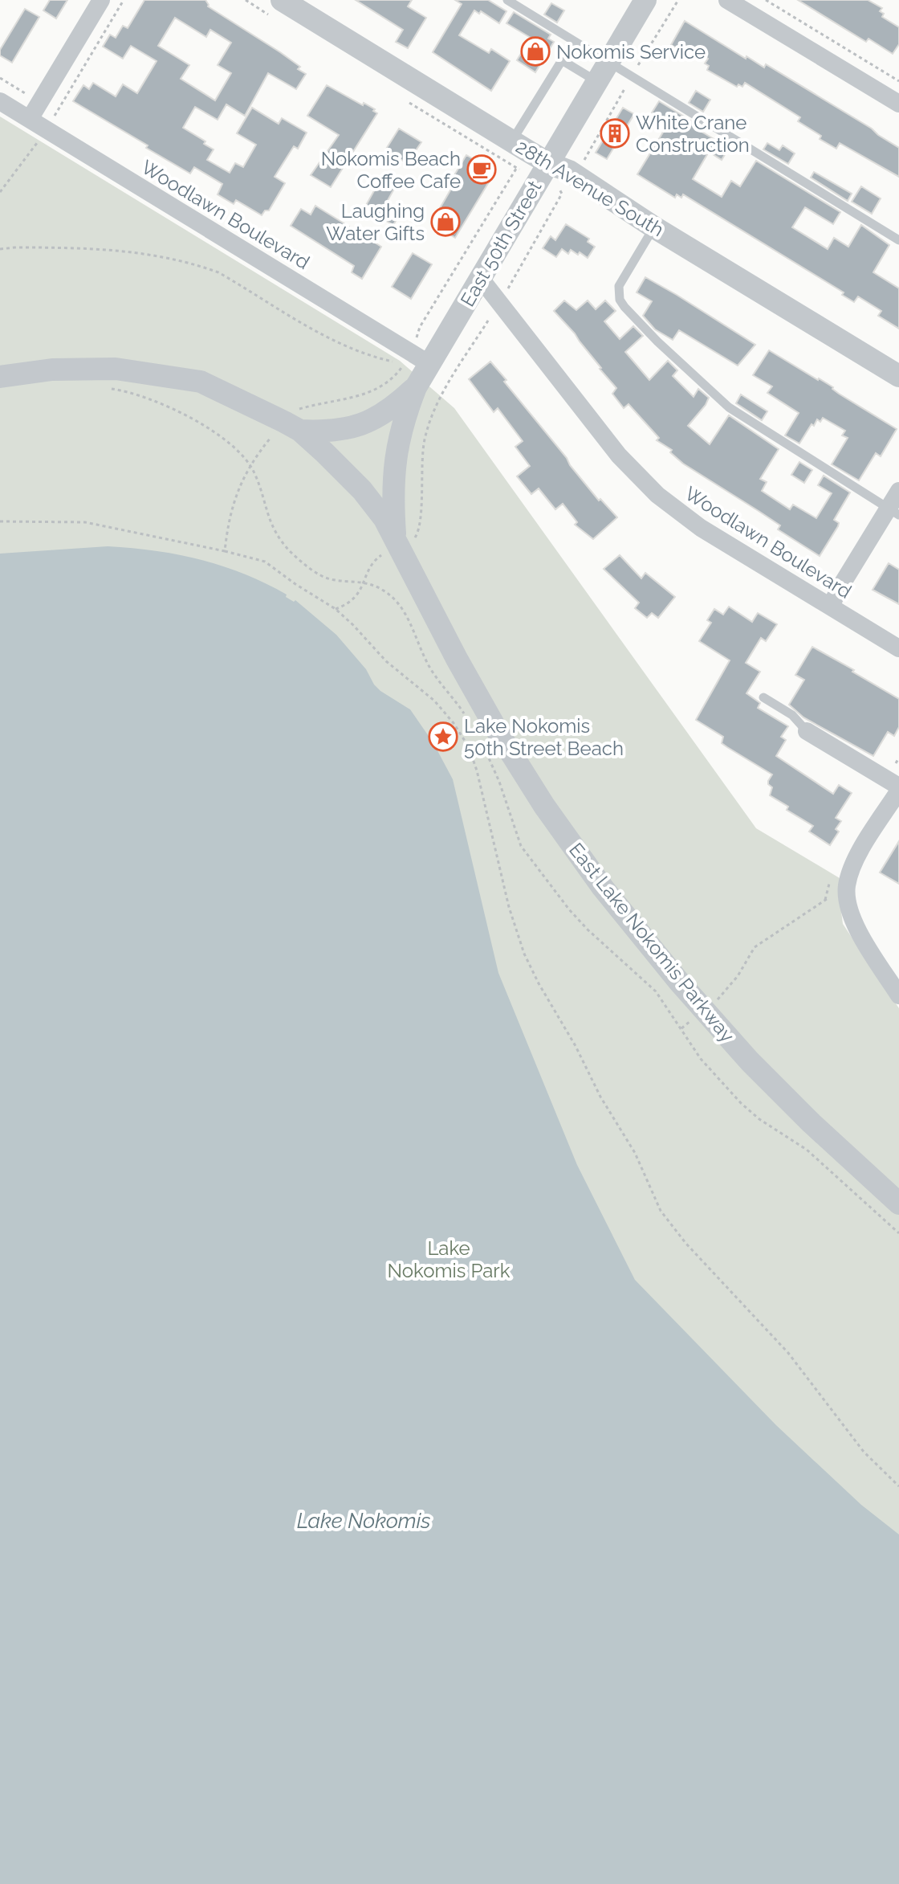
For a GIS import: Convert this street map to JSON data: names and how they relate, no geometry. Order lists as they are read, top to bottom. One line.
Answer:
{"streets":{"street":["28th Avenue South","Woodlawn Boulevard","East 50th Street","East Lake Nokomis Parkway"]},"crossings":[["28th Avenue South","East 50th Street"],["Woodlawn Boulevard","East 50th Street"],["East 50th Street","East Lake Nokomis Parkway"]],"water":["Lake Nokomis"],"parks":["Lake Nokomis Park"],"places":{"shop":["Nokomis Service","Laughing Water Gifts"],"building":["White Crane Construction"],"cafe":["Nokomis Beach Coffee Cafe"],"place":["Lake Nokomis 50th Street Beach"]}}
